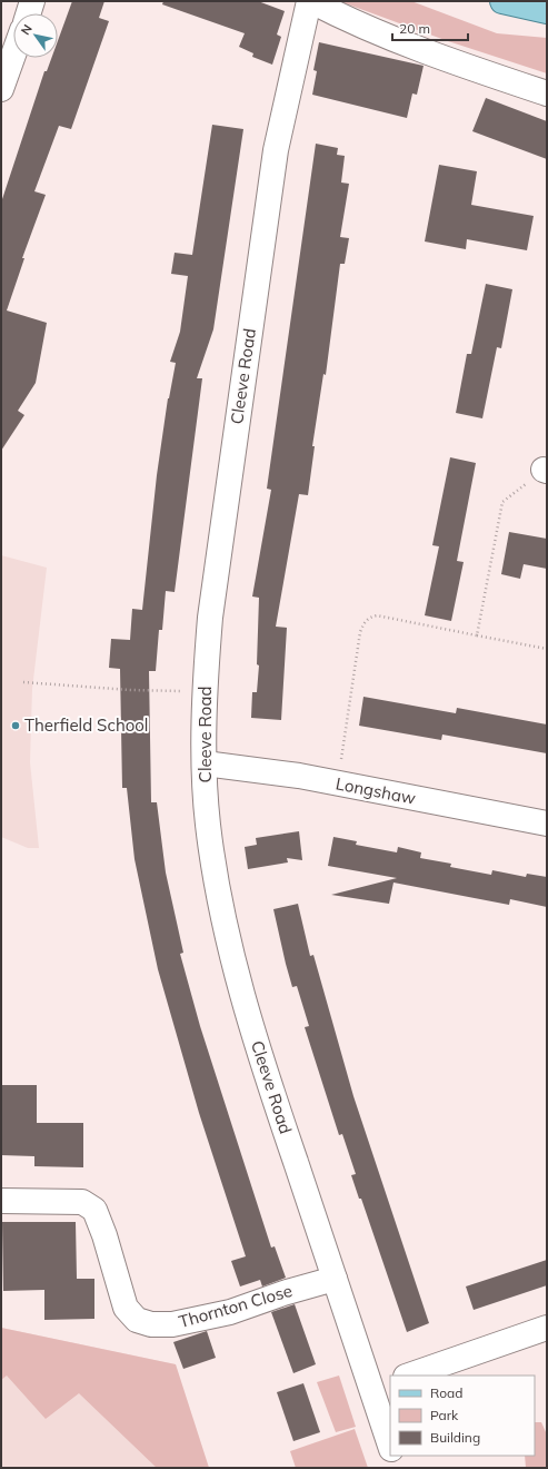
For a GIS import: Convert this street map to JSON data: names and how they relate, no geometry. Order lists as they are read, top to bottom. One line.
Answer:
{"streets":{"street":["Cleeve Road","Longshaw","Thornton Close"]},"crossings":[["Cleeve Road","Longshaw"],["Cleeve Road","Thornton Close"]],"places":["Therfield School"],"legend":["Road","Park","Building"],"scale_bar":"20 m","north":"top left"}
